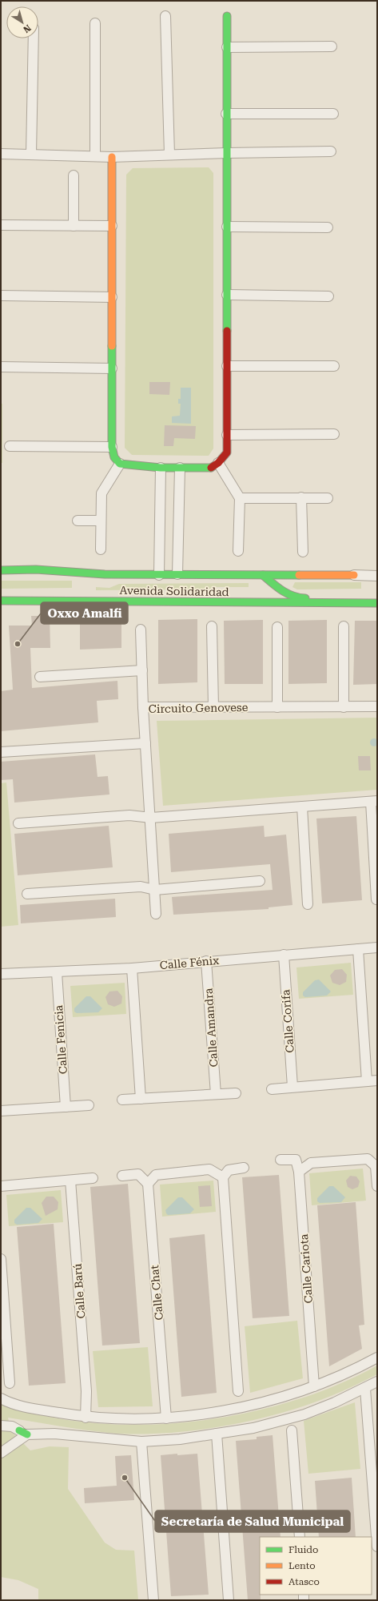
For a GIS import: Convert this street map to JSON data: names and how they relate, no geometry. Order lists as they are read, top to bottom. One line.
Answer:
{"streets":{"street":["Avenida Solidaridad","Circuito Genovese","Calle Fénix","Calle Corifa","Calle Amandra","Calle Fenicia","Calle Cariota","Calle Barú","Calle Chat"]},"crossings":[["Calle Fénix","Calle Corifa"],["Calle Fénix","Calle Amandra"],["Calle Fénix","Calle Fenicia"]],"places":["Oxxo Amalfi","Secretaría de Salud Municipal"],"legend":["Fluido","Lento","Atasco"],"north":"bottom right"}
